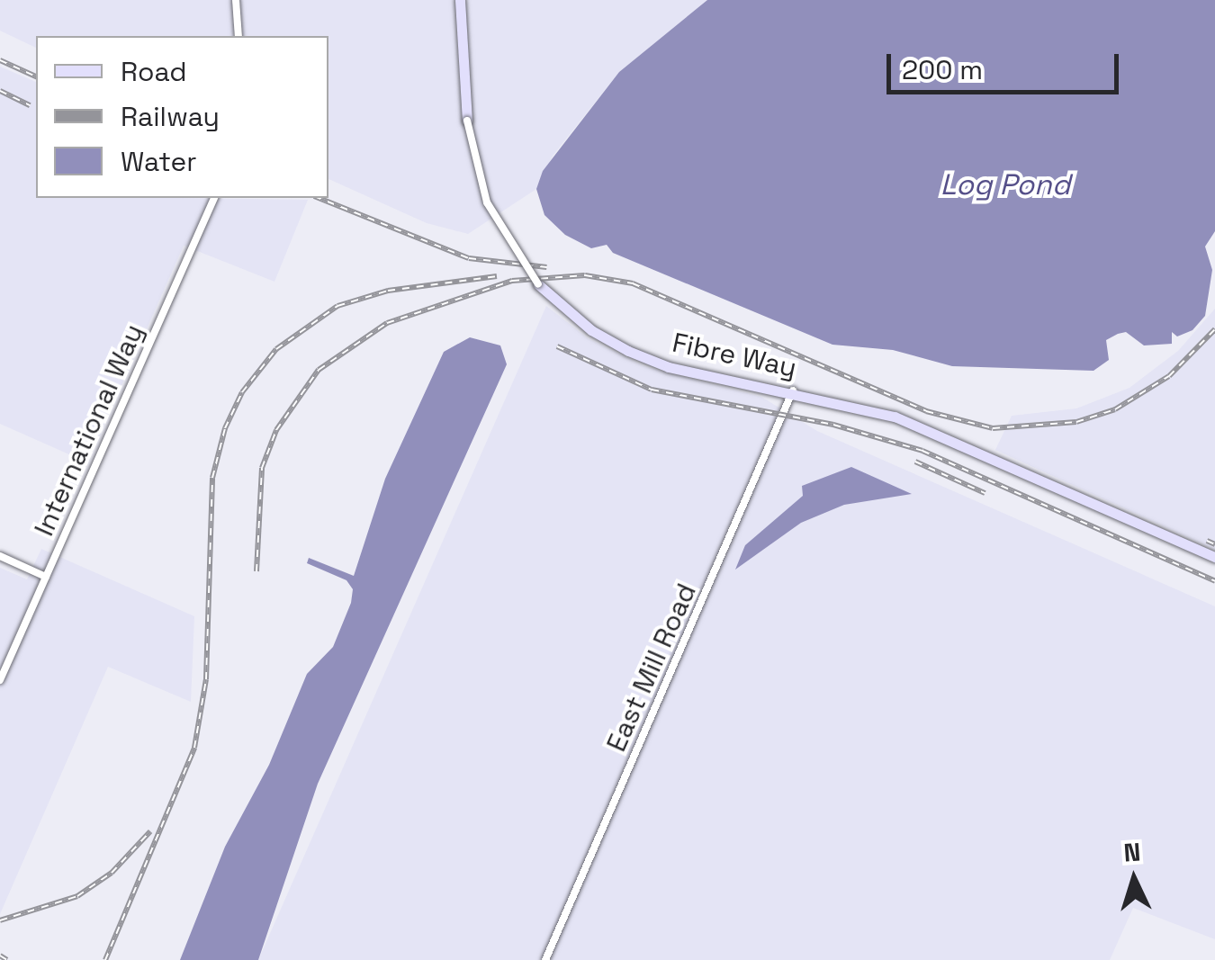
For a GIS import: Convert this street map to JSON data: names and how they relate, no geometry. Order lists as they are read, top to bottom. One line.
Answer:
{"streets":{"street":["Fibre Way","International Way","East Mill Road"]},"crossings":[["Fibre Way","East Mill Road"]],"water":["Log Pond"],"legend":["Road","Railway","Water"],"scale_bar":"200 m","north":"top"}
